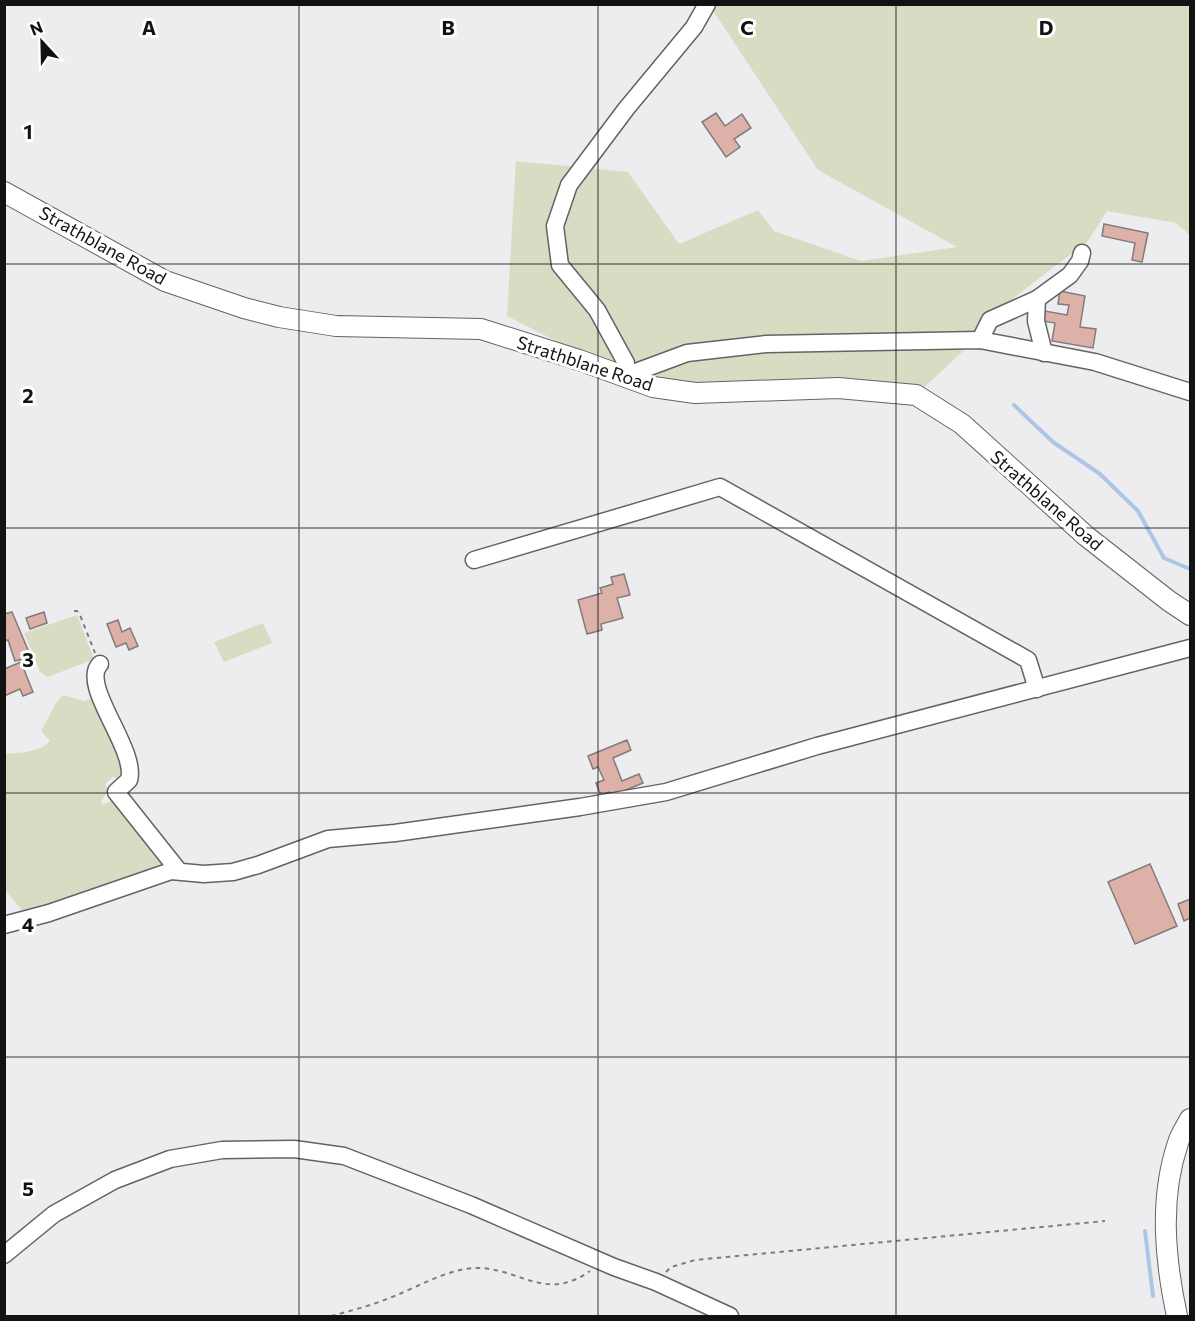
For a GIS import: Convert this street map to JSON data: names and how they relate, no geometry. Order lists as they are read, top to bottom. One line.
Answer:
{"streets":{"main road":["Strathblane Road"]},"north":"top","grid":{"columns":["A","B","C","D"],"rows":["1","2","3","4","5"]}}
